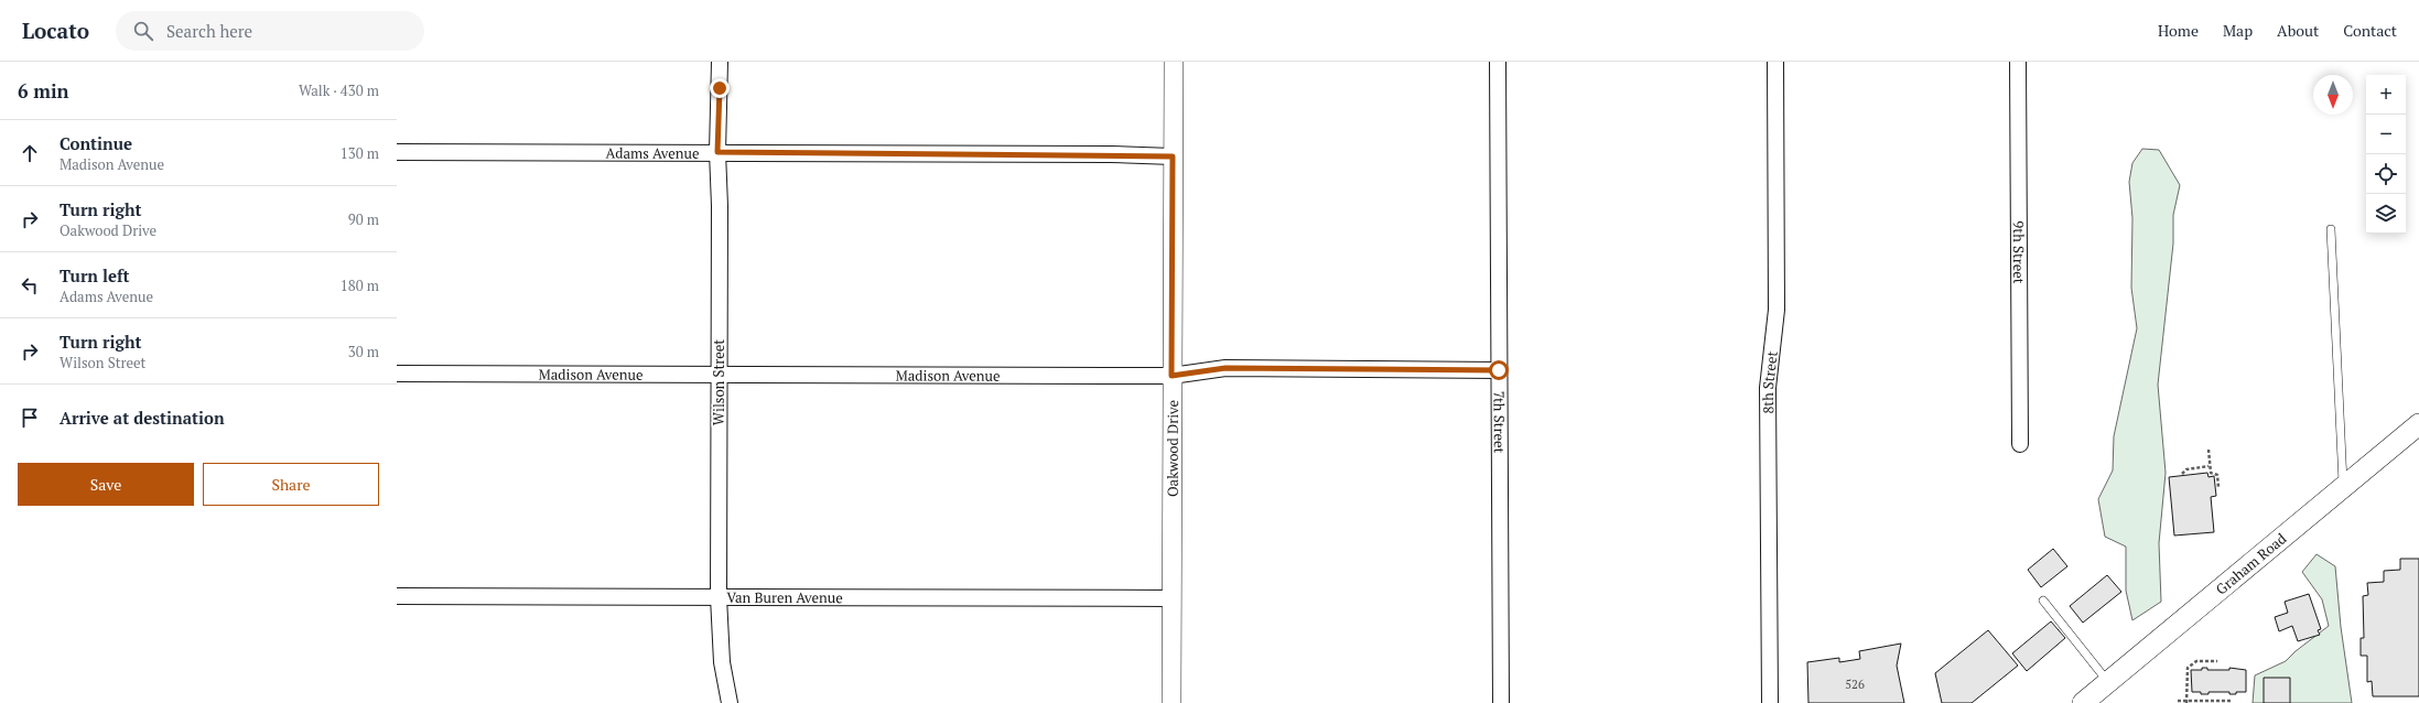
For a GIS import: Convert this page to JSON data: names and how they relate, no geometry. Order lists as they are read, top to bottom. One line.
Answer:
{"streets":{"main road":["Graham Road"],"street":["Adams Avenue","9th Street","Madison Avenue","Wilson Street","8th Street","7th Street","Oakwood Drive","Van Buren Avenue"]},"crossings":[["Adams Avenue","Wilson Street"],["Adams Avenue","Oakwood Drive"],["Madison Avenue","Wilson Street"],["Madison Avenue","7th Street"],["Madison Avenue","Oakwood Drive"],["Wilson Street","Van Buren Avenue"],["Oakwood Drive","Van Buren Avenue"]],"house_numbers":["526"],"north":"bottom","page":{"header":"Locato","search":"Search here","nav":["Home","Map","About","Contact"],"heading":["6 min","Walk · 430 m"],"map_buttons":["+","−"],"list":[["Continue","Madison Avenue","130 m"],["Turn right","Oakwood Drive","90 m"],["Turn left","Adams Avenue","180 m"],["Turn right","Wilson Street","30 m"],"Arrive at destination"],"buttons":["Save","Share"]}}
